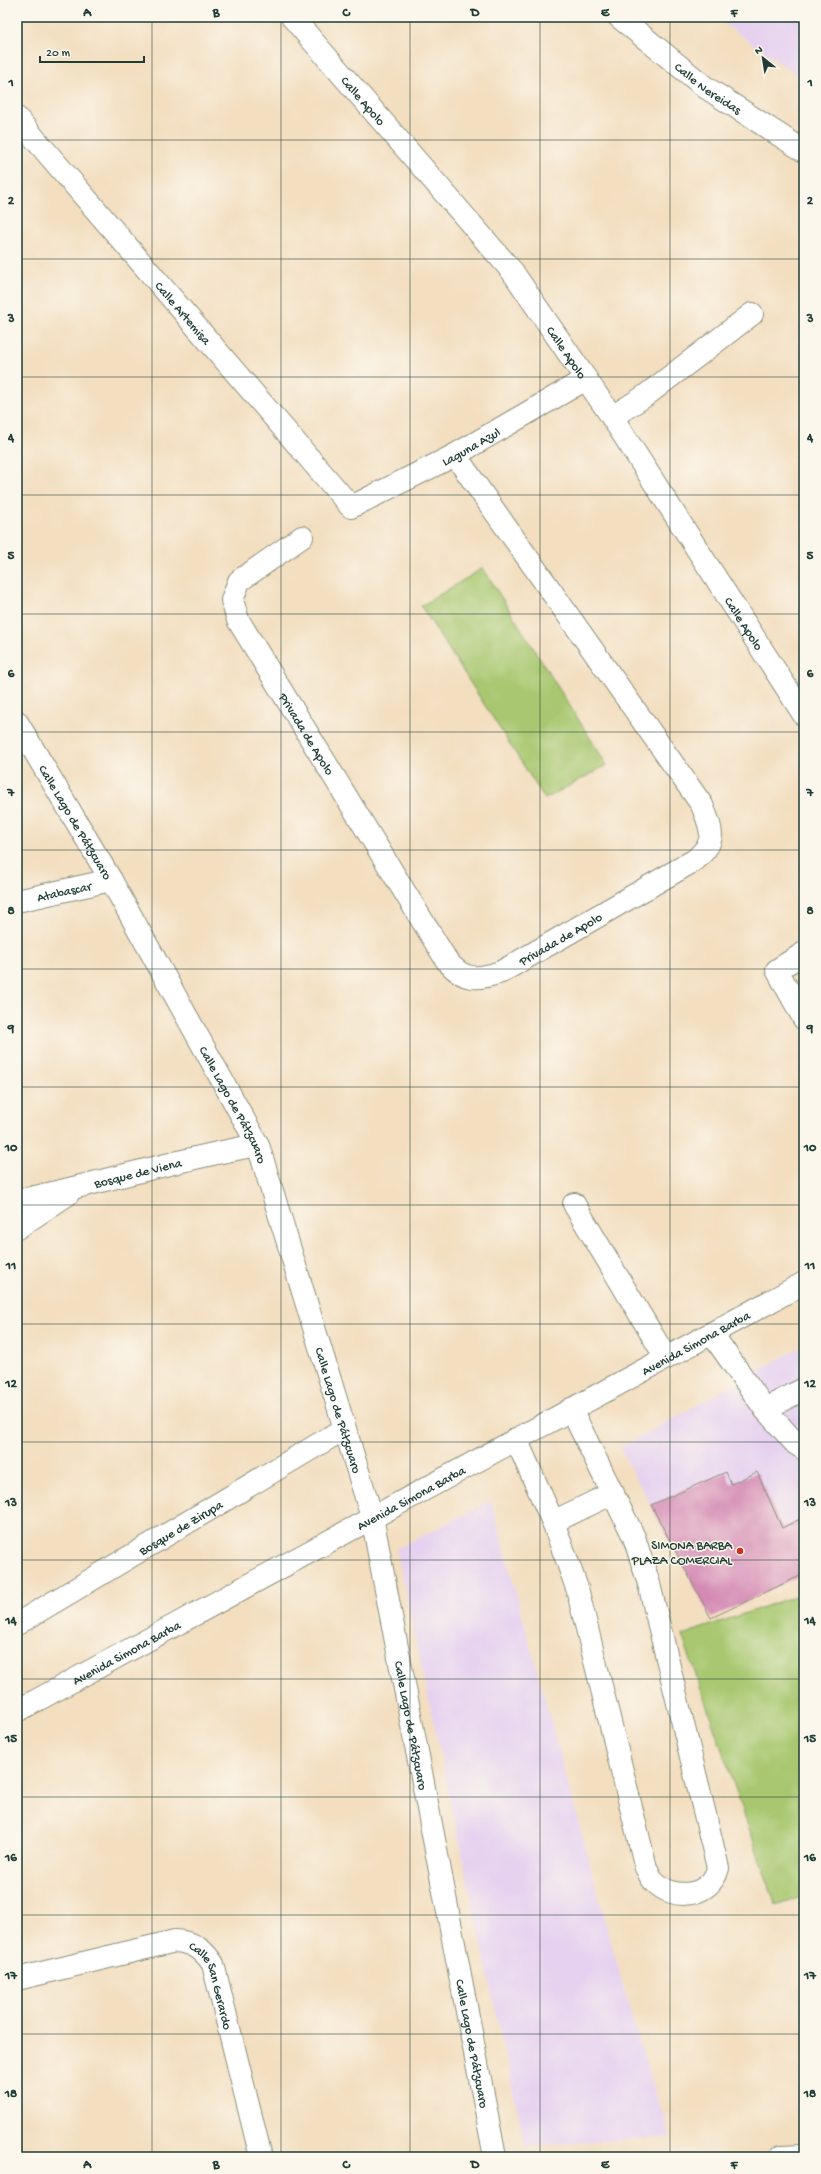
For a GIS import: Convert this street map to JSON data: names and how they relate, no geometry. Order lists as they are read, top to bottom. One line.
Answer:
{"streets":{"street":["Calle Nereidas","Calle Apolo","Calle Artemisa","Laguna Azul","Privada de Apolo","Calle Lago de Pátzcuaro","Atabascar","Bosque de Viena","Avenida Simona Barba","Bosque de Zirupa","Calle San Gerardo"]},"crossings":[["Calle Apolo","Laguna Azul"],["Calle Artemisa","Laguna Azul"],["Laguna Azul","Privada de Apolo"],["Calle Lago de Pátzcuaro","Atabascar"],["Calle Lago de Pátzcuaro","Bosque de Viena"],["Calle Lago de Pátzcuaro","Avenida Simona Barba"],["Calle Lago de Pátzcuaro","Bosque de Zirupa"]],"places":["SIMONA BARBA PLAZA COMERCIAL"],"scale_bar":"20 m","north":"top left","grid":{"columns":["A","B","C","D","E","F"],"rows":["1","2","3","4","5","6","7","8","9","10","11","12","13","14","15","16","17","18"]}}
